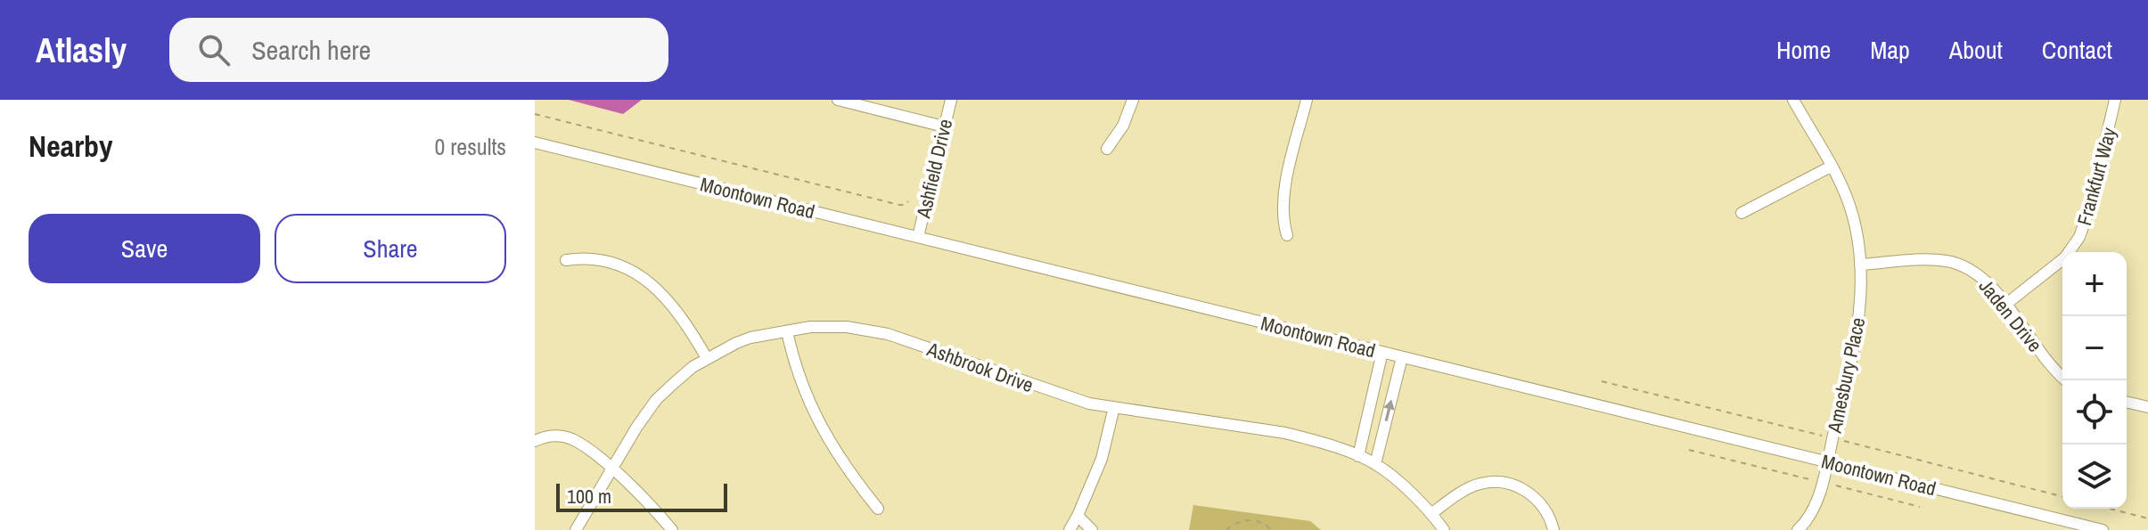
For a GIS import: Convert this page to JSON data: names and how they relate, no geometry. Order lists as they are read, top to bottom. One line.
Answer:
{"streets":{"street":["Ashfield Drive","Frankfurt Way","Moontown Road","Jaden Drive","Ashbrook Drive","Amesbury Place"]},"crossings":[["Ashfield Drive","Moontown Road"],["Frankfurt Way","Jaden Drive"],["Moontown Road","Amesbury Place"],["Jaden Drive","Amesbury Place"]],"scale_bar":"100 m","page":{"header":"Atlasly","search":"Search here","nav":["Home","Map","About","Contact"],"heading":["Nearby","0 results"],"buttons":["Save","Share"],"map_buttons":["+","−"],"scale":"100 m"}}
